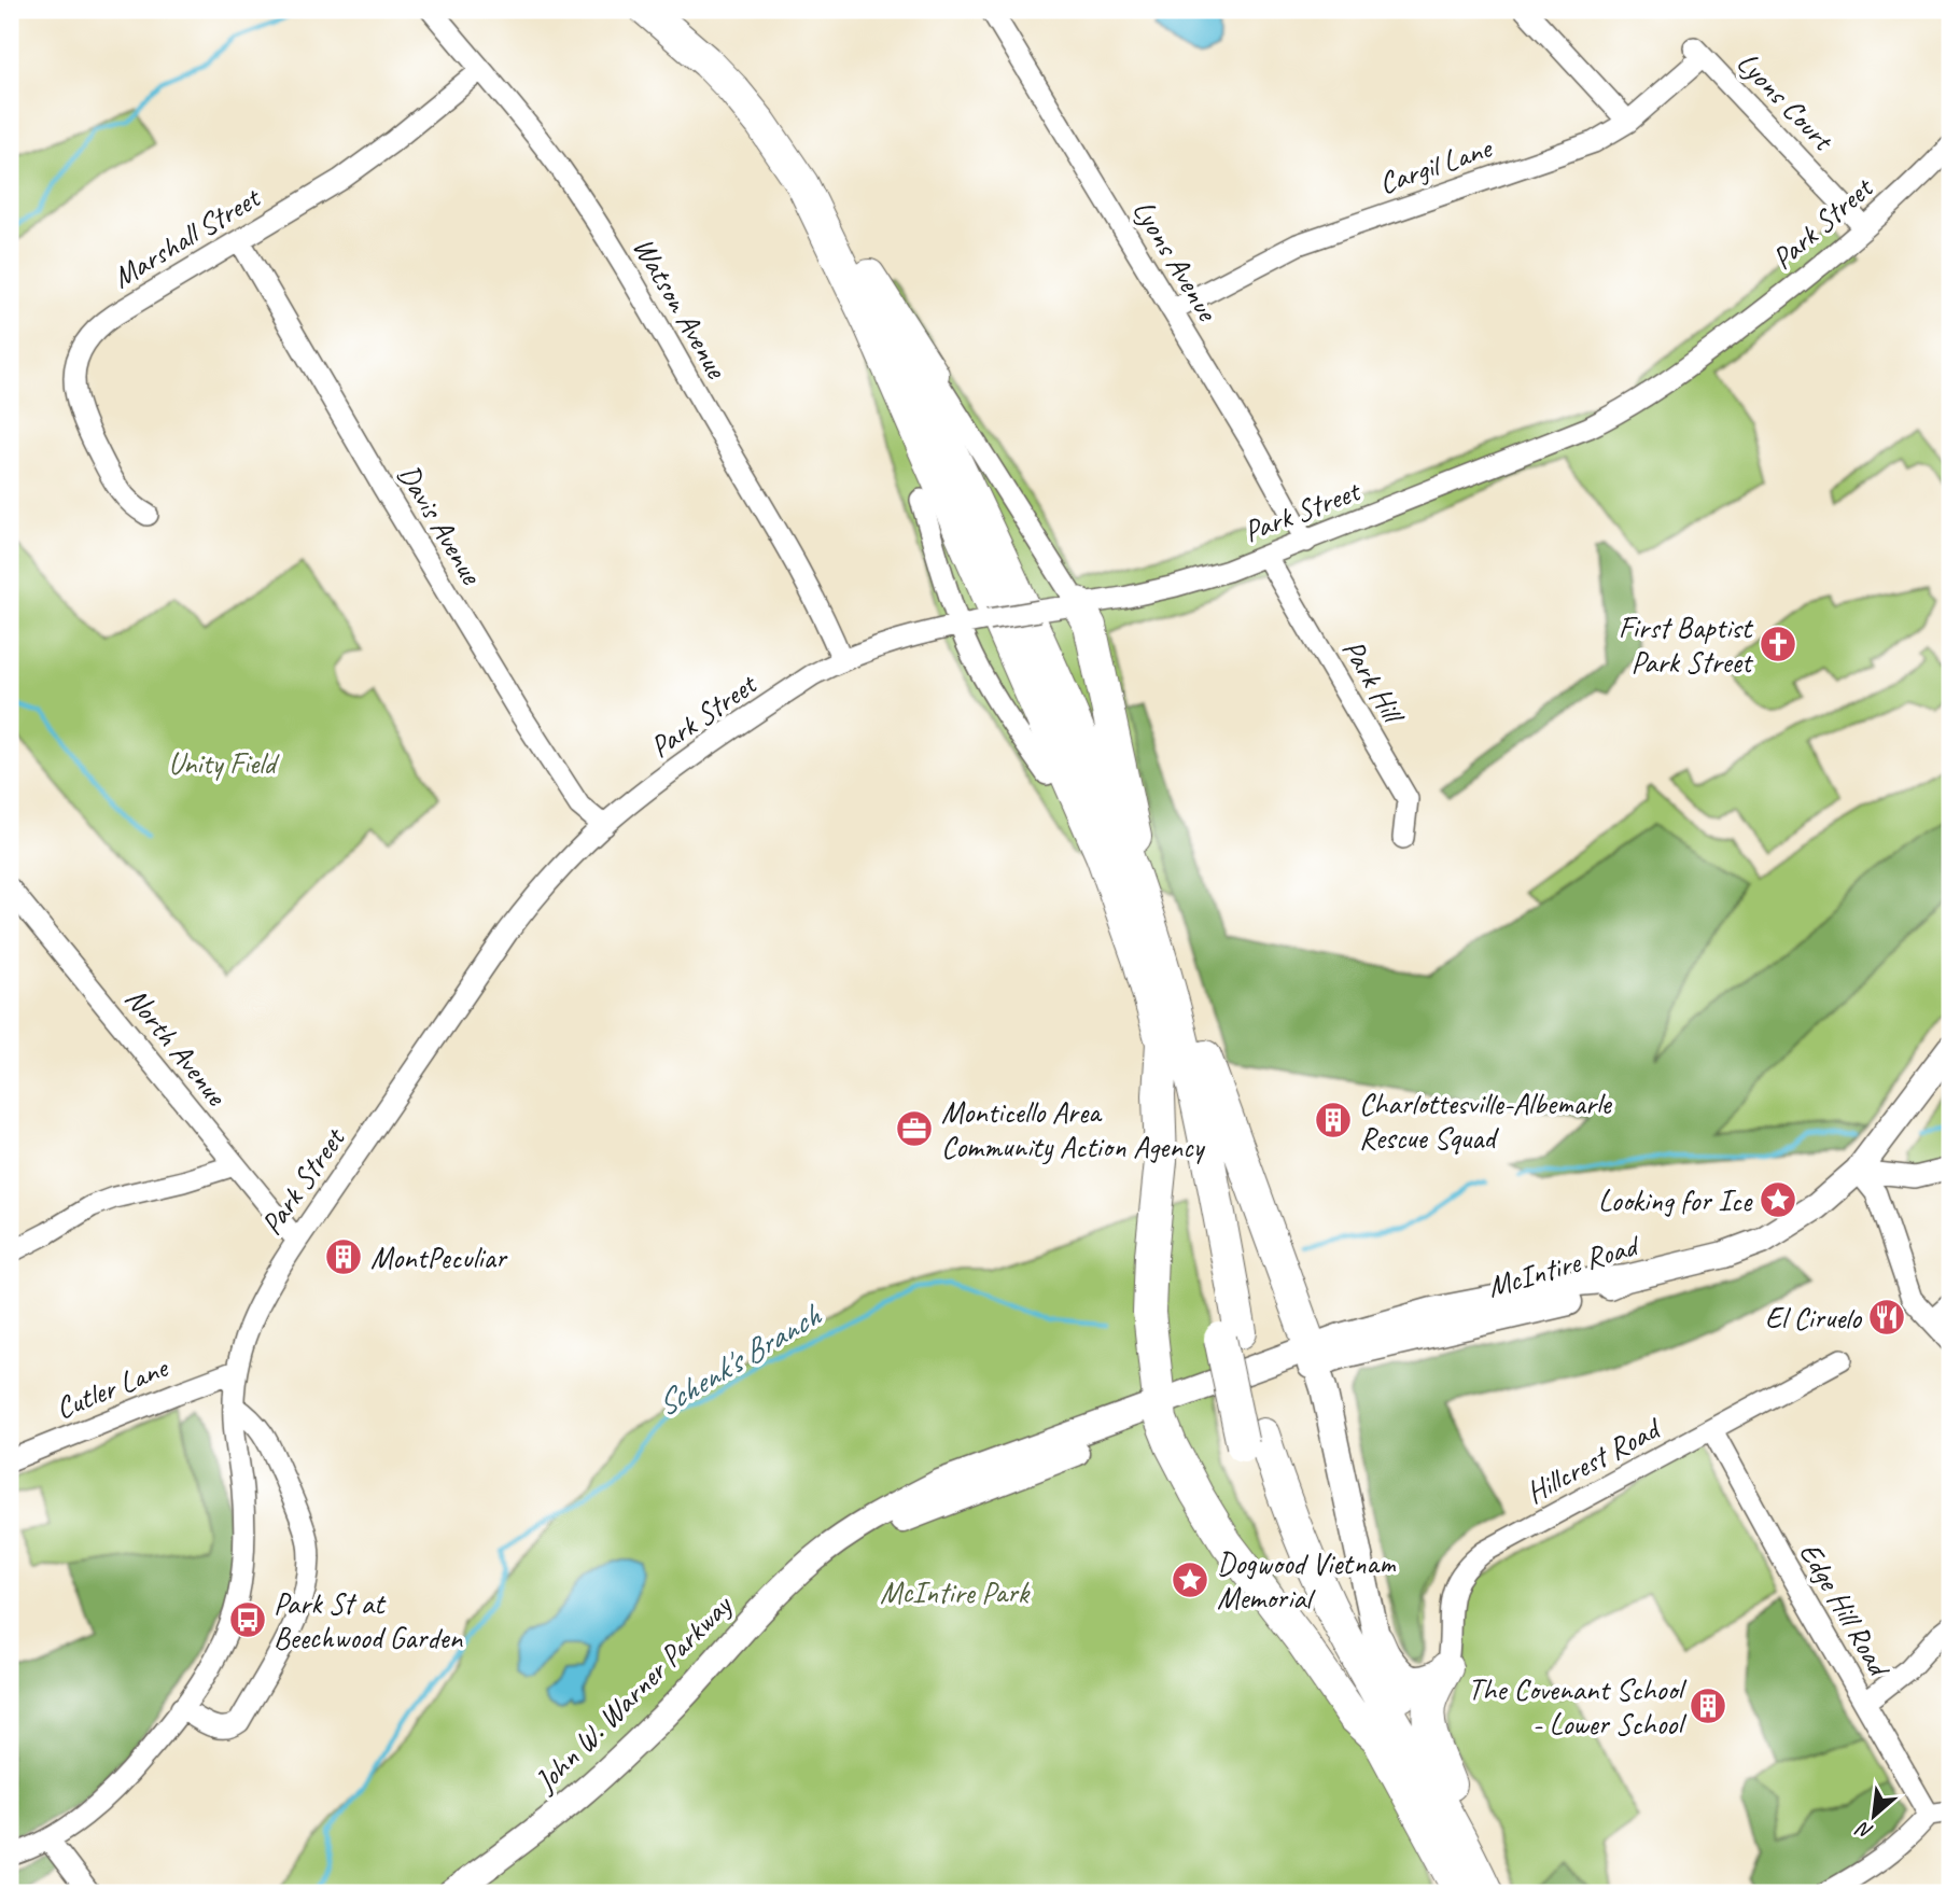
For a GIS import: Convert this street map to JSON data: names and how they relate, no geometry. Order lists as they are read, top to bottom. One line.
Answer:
{"streets":{"main road":["McIntire Road","John W. Warner Parkway"],"street":["Lyons Court","Cargil Lane","Park Street","Marshall Street","Lyons Avenue","Watson Avenue","Davis Avenue","Park Hill","North Avenue","Cutler Lane","Hillcrest Road","Edge Hill Road"]},"crossings":[["Lyons Court","Cargil Lane"],["Lyons Court","Park Street"],["Cargil Lane","Lyons Avenue"],["Park Street","Lyons Avenue"],["Park Street","Watson Avenue"],["Park Street","Davis Avenue"],["Park Street","Park Hill"],["Park Street","North Avenue"],["Park Street","Cutler Lane"],["Marshall Street","Watson Avenue"],["Marshall Street","Davis Avenue"],["McIntire Road","John W. Warner Parkway"],["Hillcrest Road","Edge Hill Road"]],"water":["Schenk's Branch"],"parks":["Unity Field","McIntire Park"],"places":{"church":["First Baptist Park Street"],"building":["Charlottesville-Albemarle Rescue Squad","MontPeculiar","The Covenant School - Lower School"],"office":["Monticello Area Community Action Agency"],"place":["Looking for Ice","Dogwood Vietnam Memorial"],"restaurant":["El Ciruelo"],"bus stop":["Park St at Beechwood Garden"]},"north":"bottom left"}
